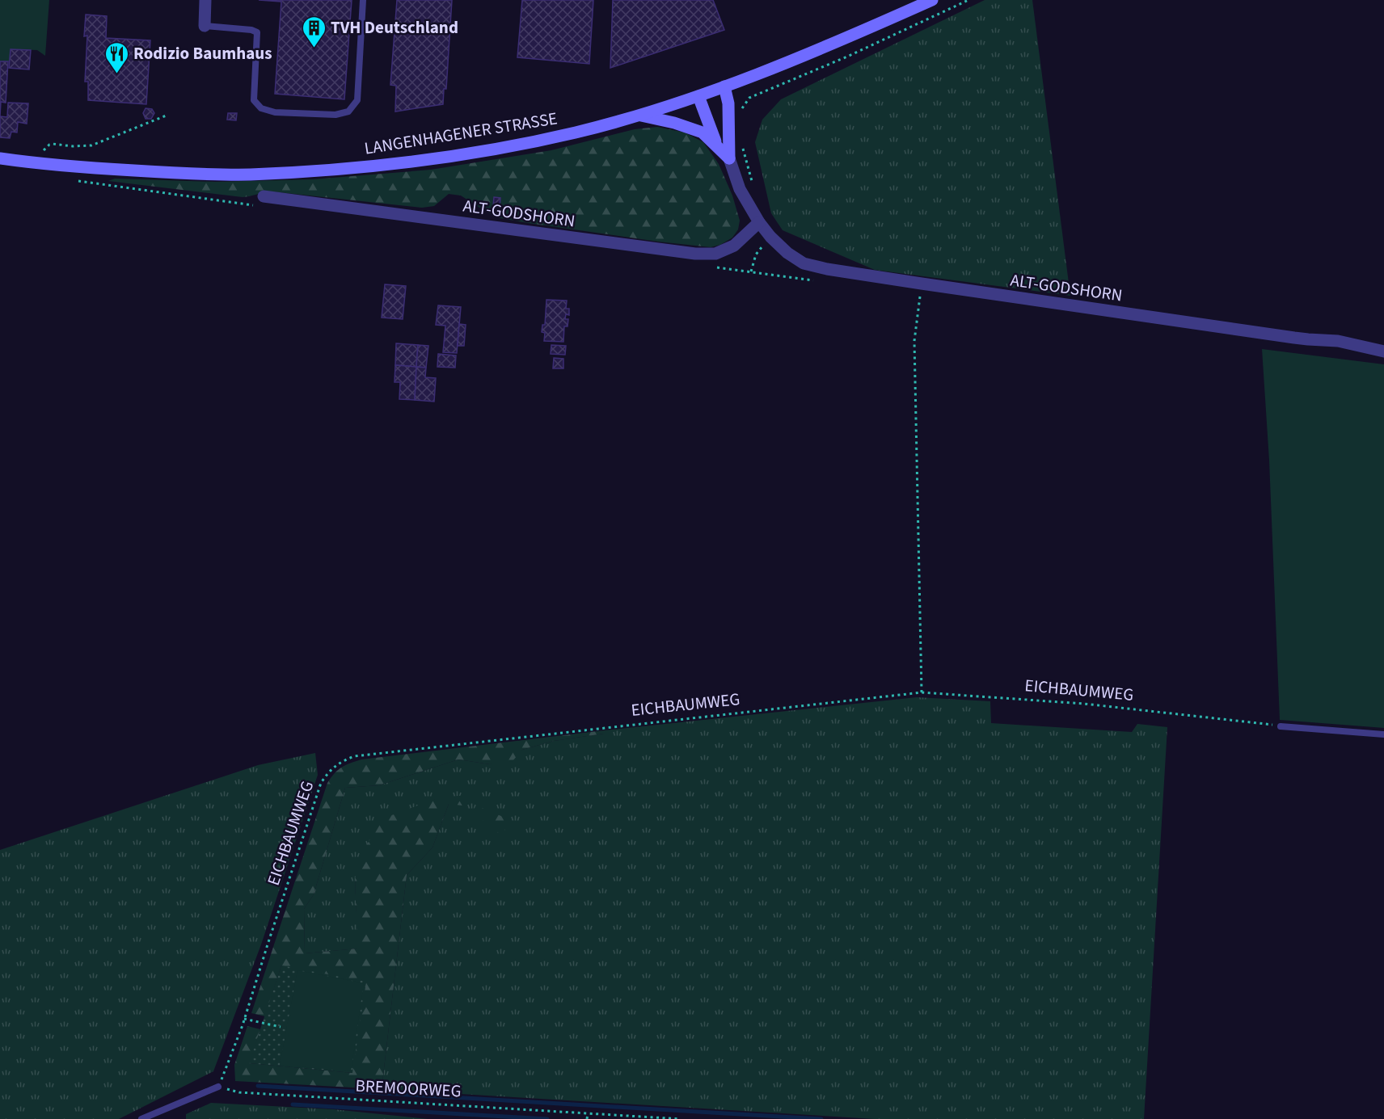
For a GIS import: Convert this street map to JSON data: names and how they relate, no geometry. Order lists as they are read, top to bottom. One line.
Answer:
{"streets":{"main road":["LANGENHAGENER STRASSE"],"street":["ALT-GODSHORN"],"path":["EICHBAUMWEG","BREMOORWEG"]},"crossings":[["EICHBAUMWEG","BREMOORWEG"]],"places":{"building":["TVH Deutschland"],"restaurant":["Rodizio Baumhaus"]}}
